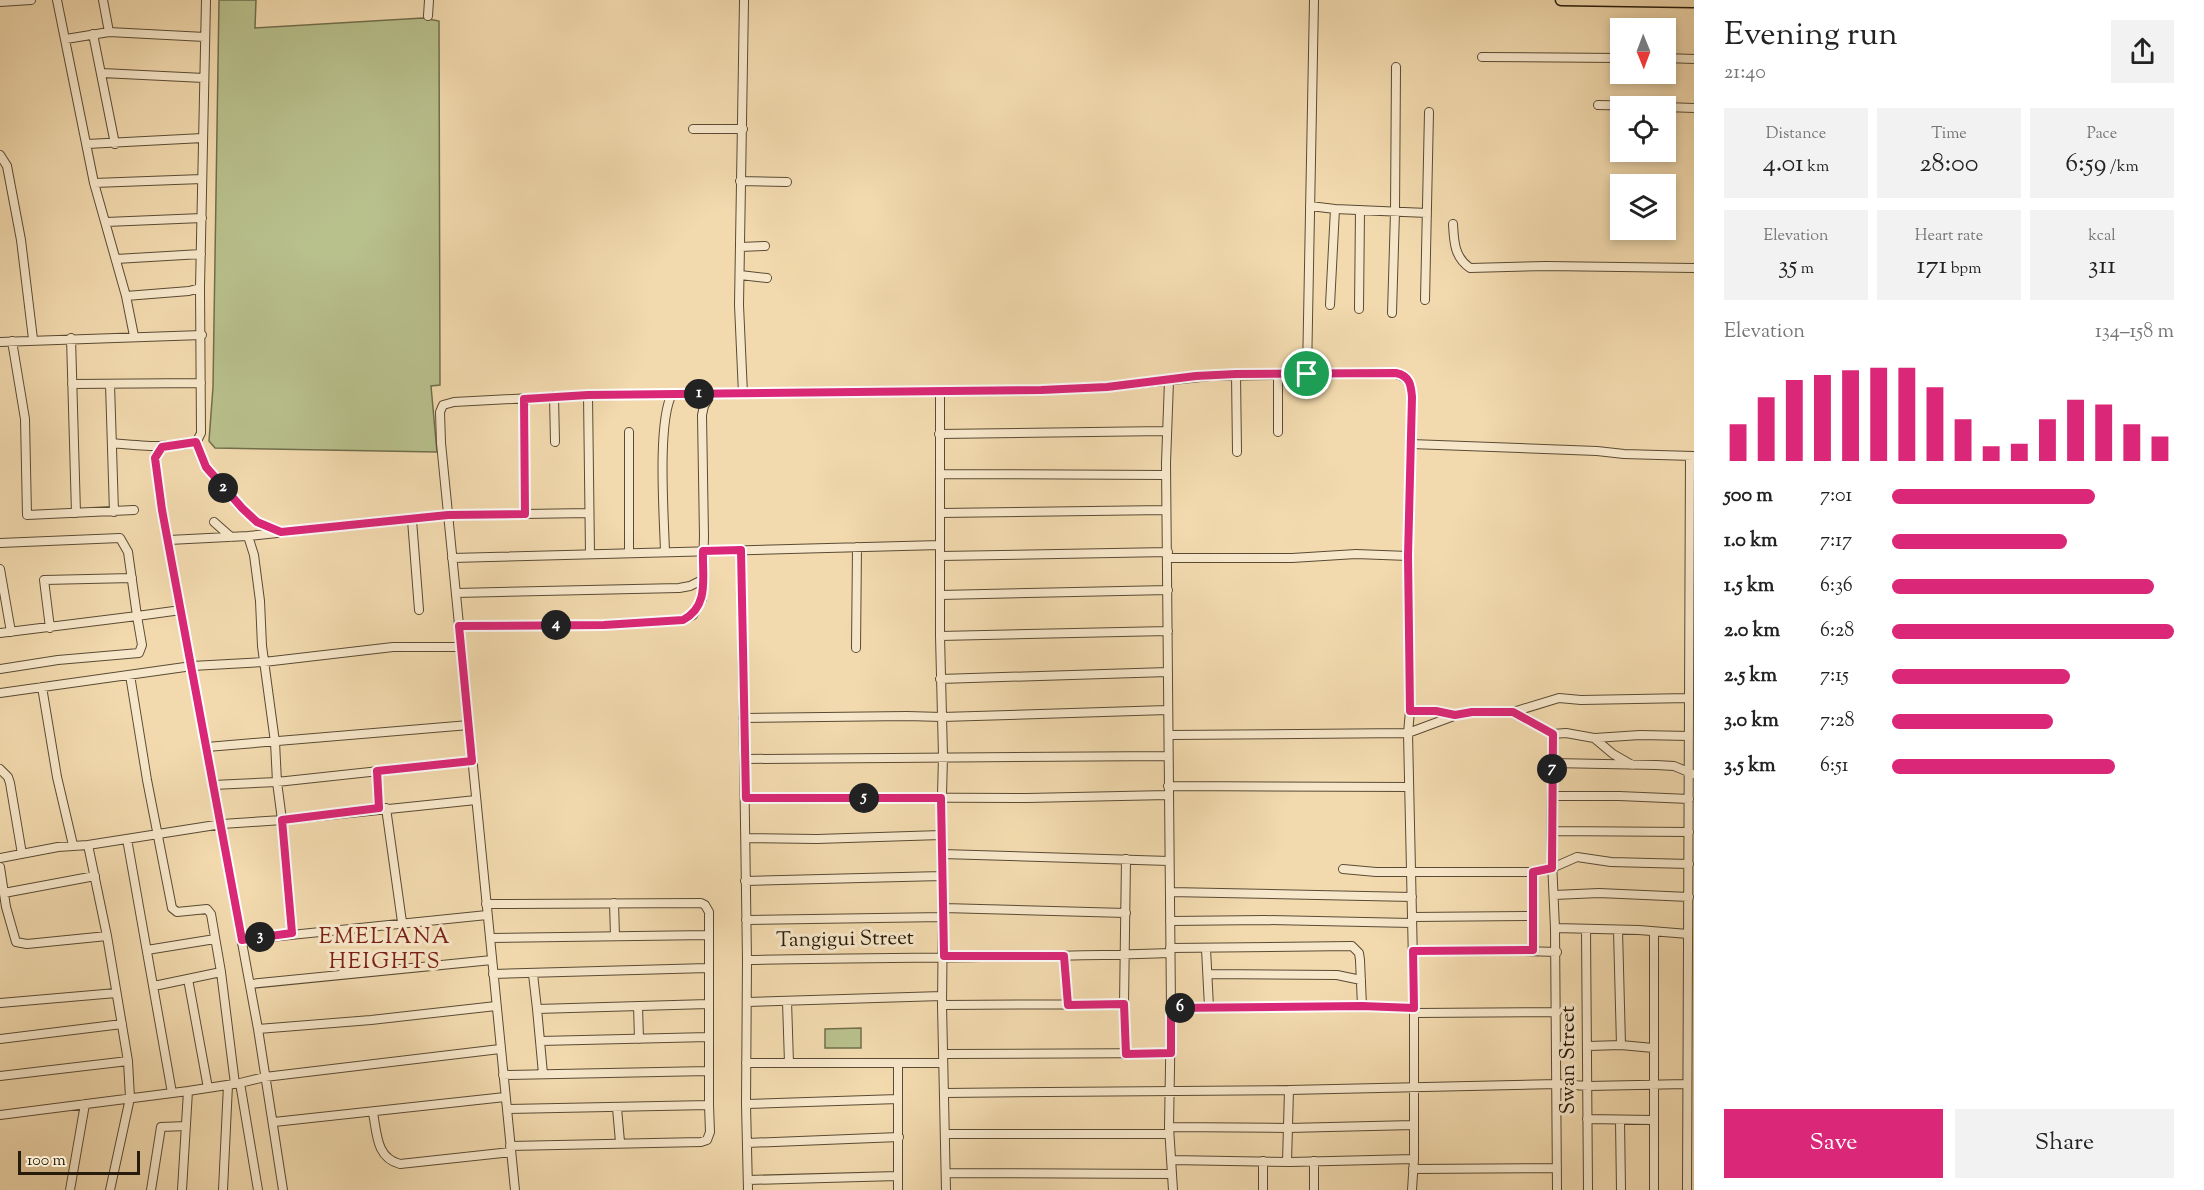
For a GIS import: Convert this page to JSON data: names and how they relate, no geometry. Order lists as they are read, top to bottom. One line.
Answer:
{"streets":{"street":["Tangigui Street","Swan Street"]},"districts":["EMELIANA HEIGHTS"],"scale_bar":"100 m","north":"bottom","page":{"heading":["Evening run","21:40"],"stats":[["Distance","4.01 km"],["Time","28:00"],["Pace","6:59 /km"],["Elevation","35 m"],["Heart rate","171 bpm"],["kcal","311"]],"chart":["Elevation","134–158 m"],"pins":["1","2","4","7","5","3","6"],"list":[{"name":"500 m","note":"7:01"},{"name":"1.0 km","note":"7:17"},{"name":"1.5 km","note":"6:36"},{"name":"2.0 km","note":"6:28"},{"name":"2.5 km","note":"7:15"},{"name":"3.0 km","note":"7:28"},{"name":"3.5 km","note":"6:51"}],"buttons":["Save","Share"],"scale":"100 m"}}
